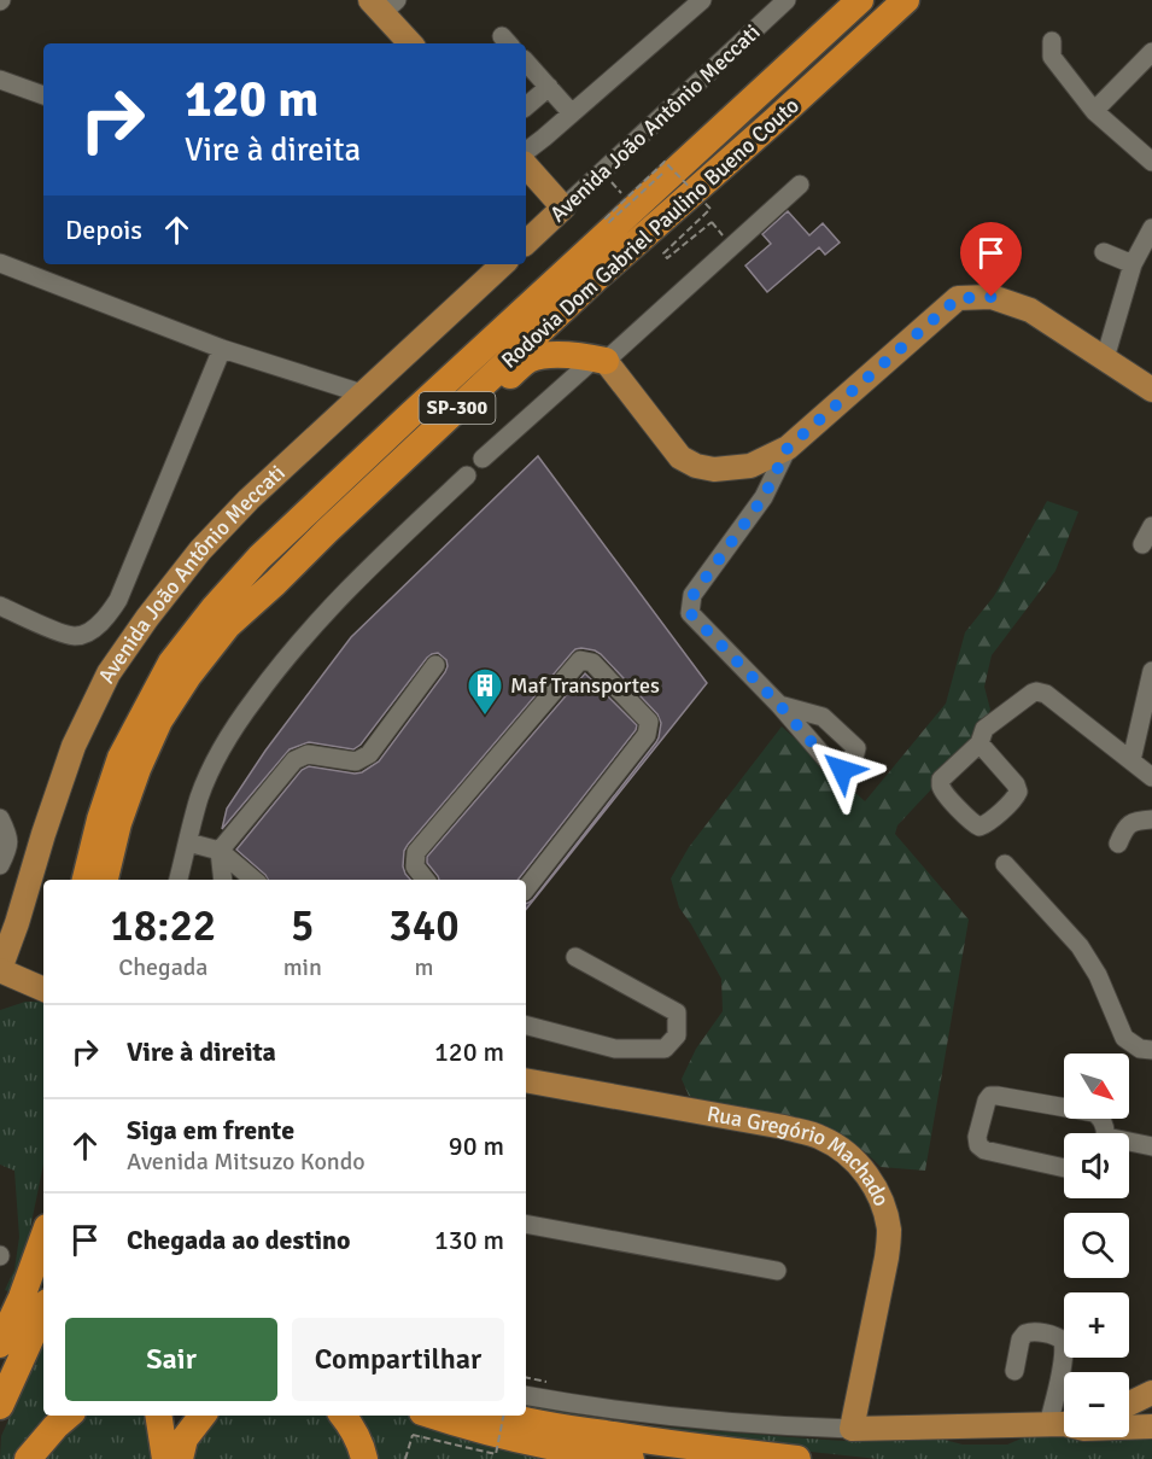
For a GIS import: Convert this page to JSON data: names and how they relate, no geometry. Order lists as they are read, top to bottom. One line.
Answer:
{"streets":{"highway":["Rodovia Dom Gabriel Paulino Bueno Couto","SP-300"],"main road":["Avenida João Antônio Meccati","Rua Gregório Machado"]},"places":{"building":["Maf Transportes"]},"north":"bottom right","page":{"turn":["120 m","Vire à direita"],"then":"Depois","eta":["18:22","Chegada","5","min","340","m"],"list":[{"name":"Vire à direita","value":"120 m"},{"name":"Siga em frente","note":"Avenida Mitsuzo Kondo","value":"90 m"},{"name":"Chegada ao destino","value":"130 m"}],"map_buttons":["+","−"],"buttons":["Sair","Compartilhar"]}}
